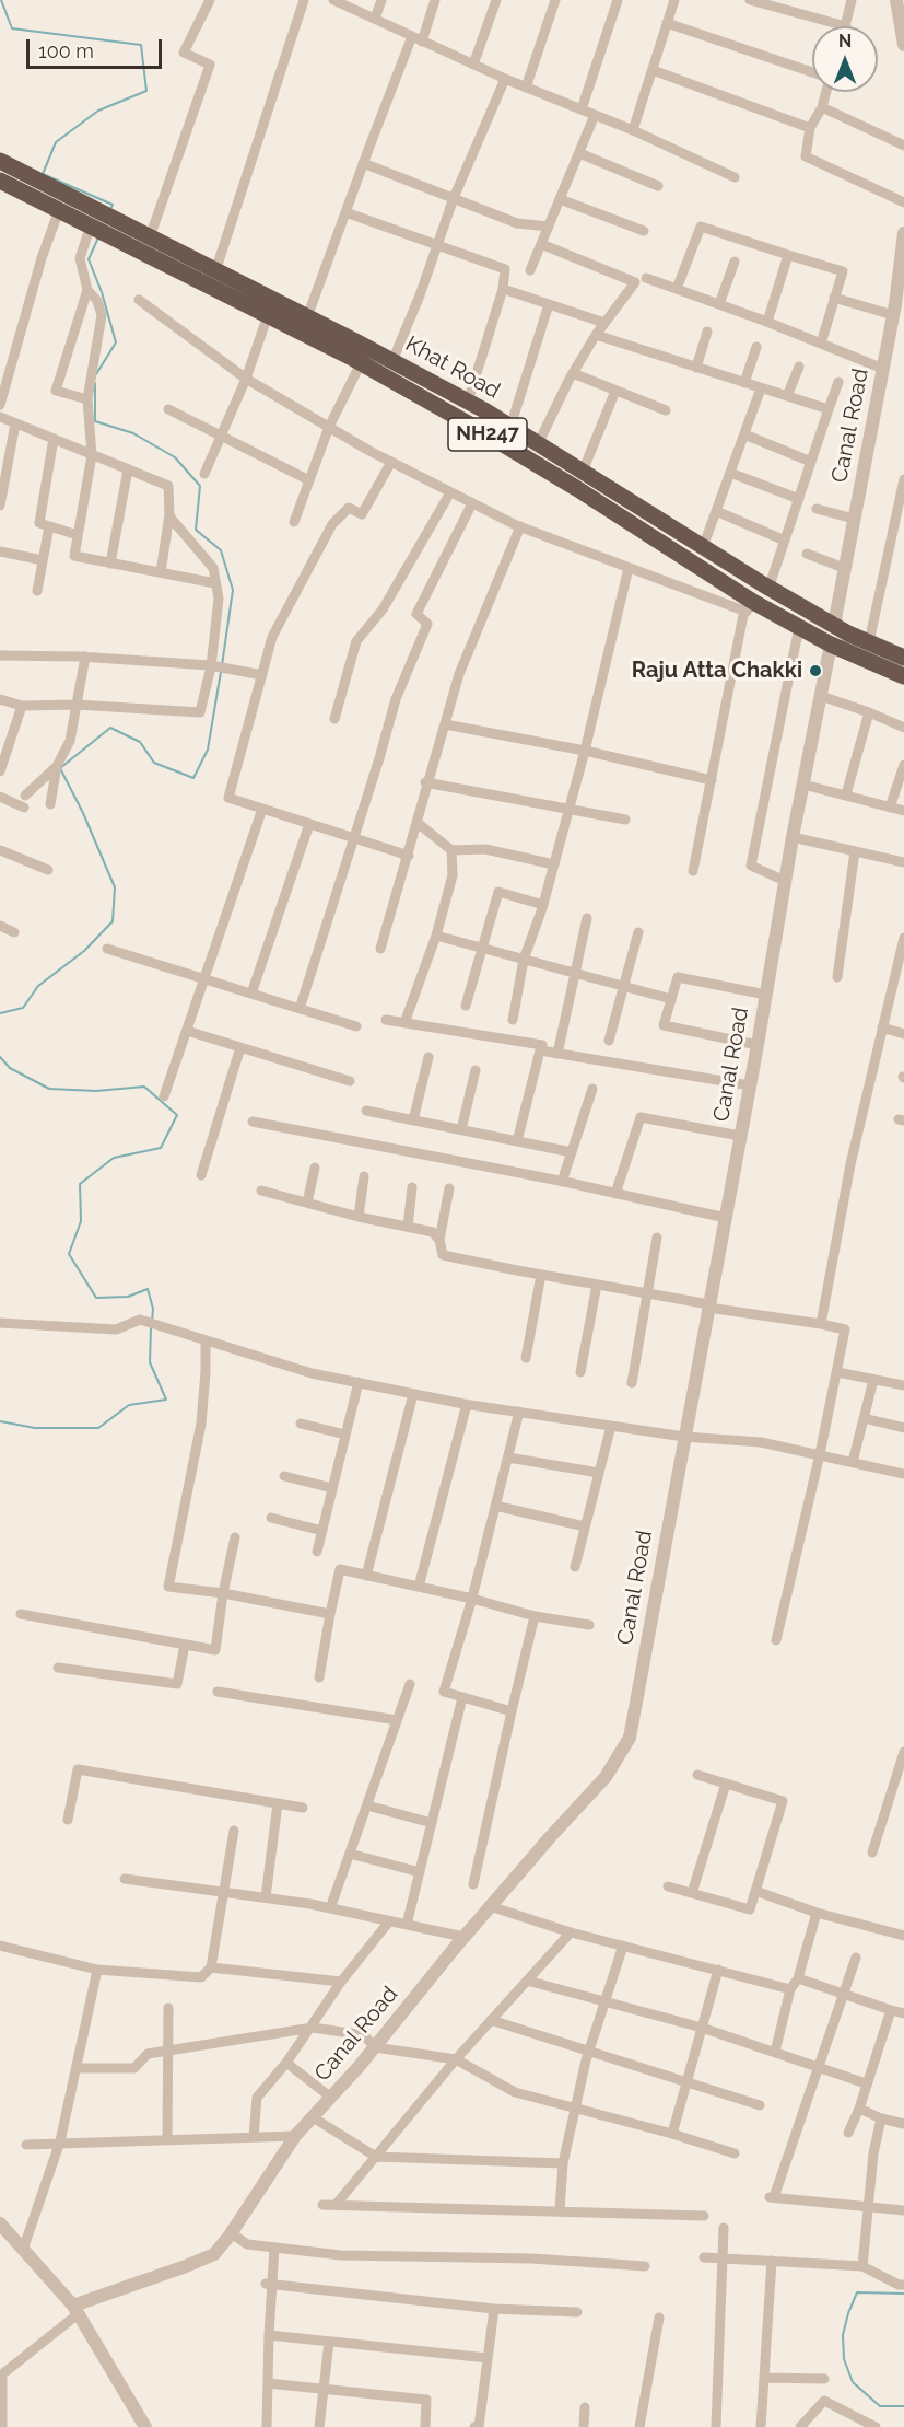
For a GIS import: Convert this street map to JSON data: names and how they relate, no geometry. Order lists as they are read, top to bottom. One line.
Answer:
{"streets":{"highway":["Khat Road","NH247"],"street":["Canal Road"]},"crossings":[["Khat Road","Canal Road"]],"places":["Raju Atta Chakki"],"scale_bar":"100 m","north":"top"}
